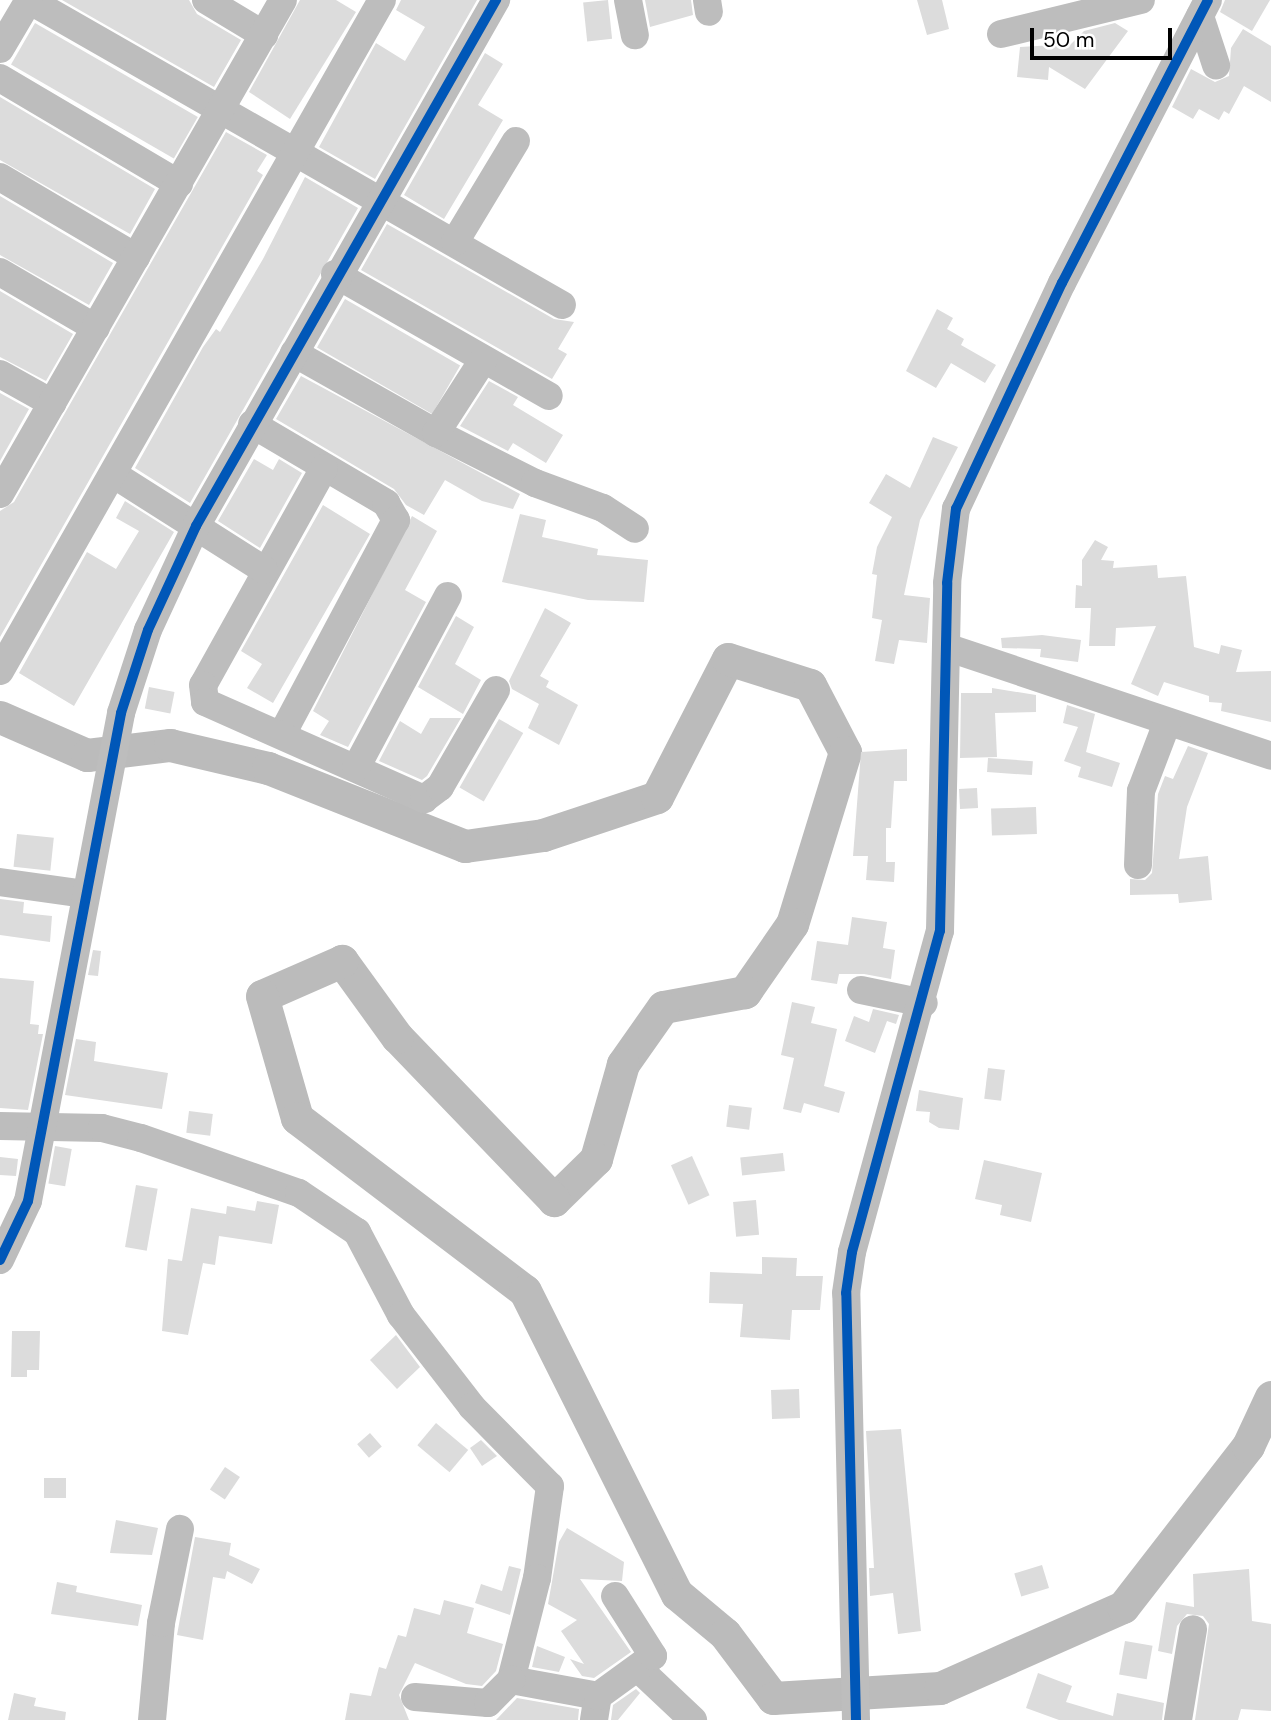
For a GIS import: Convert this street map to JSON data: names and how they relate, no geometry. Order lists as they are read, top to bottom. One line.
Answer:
{"scale_bar":"50 m"}
